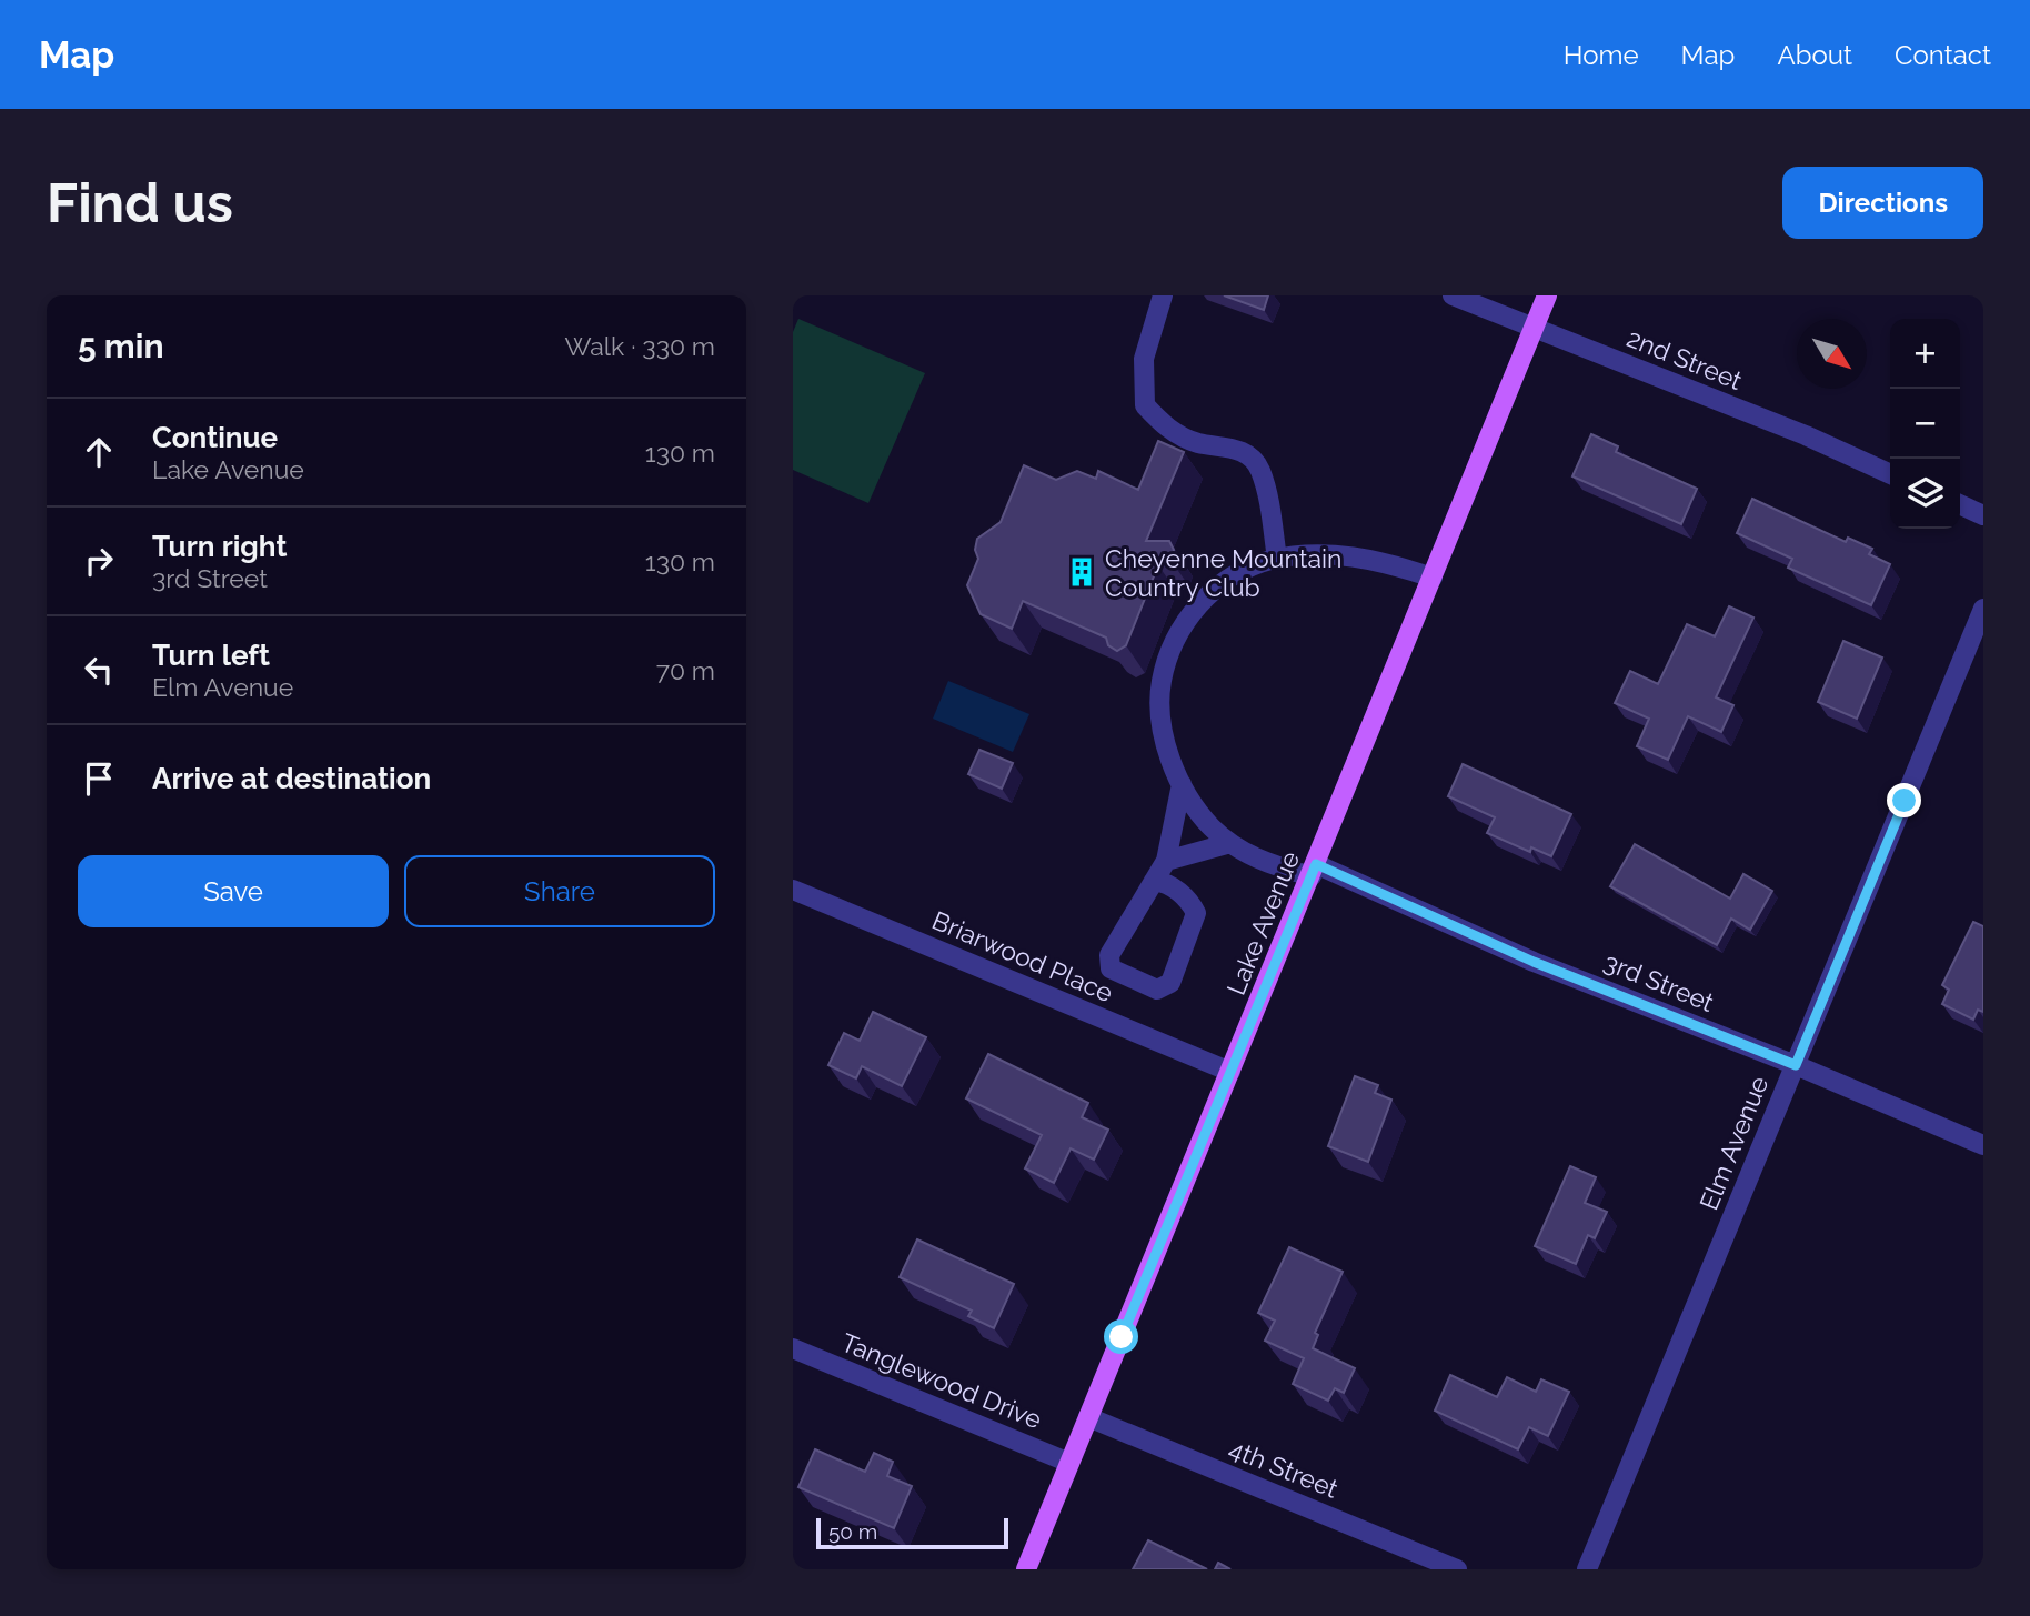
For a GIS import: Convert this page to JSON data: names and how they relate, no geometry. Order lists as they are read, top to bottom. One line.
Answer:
{"streets":{"main road":["Lake Avenue"],"street":["2nd Street","Briarwood Place","3rd Street","Elm Avenue","Tanglewood Drive","4th Street"]},"crossings":[["2nd Street","Lake Avenue"],["Lake Avenue","Briarwood Place"],["Lake Avenue","3rd Street"],["Lake Avenue","Tanglewood Drive"],["Lake Avenue","4th Street"],["3rd Street","Elm Avenue"]],"places":{"building":["Cheyenne Mountain Country Club"]},"scale_bar":"50 m","north":"bottom right","page":{"header":"Map","nav":["Home","Map","About","Contact"],"buttons":["Directions",["Save","Share"]],"title":"Find us","heading":["5 min","Walk · 330 m"],"map_buttons":["+","−"],"list":[["Continue","Lake Avenue","130 m"],["Turn right","3rd Street","130 m"],["Turn left","Elm Avenue","70 m"],"Arrive at destination"],"scale":"50 m"}}
